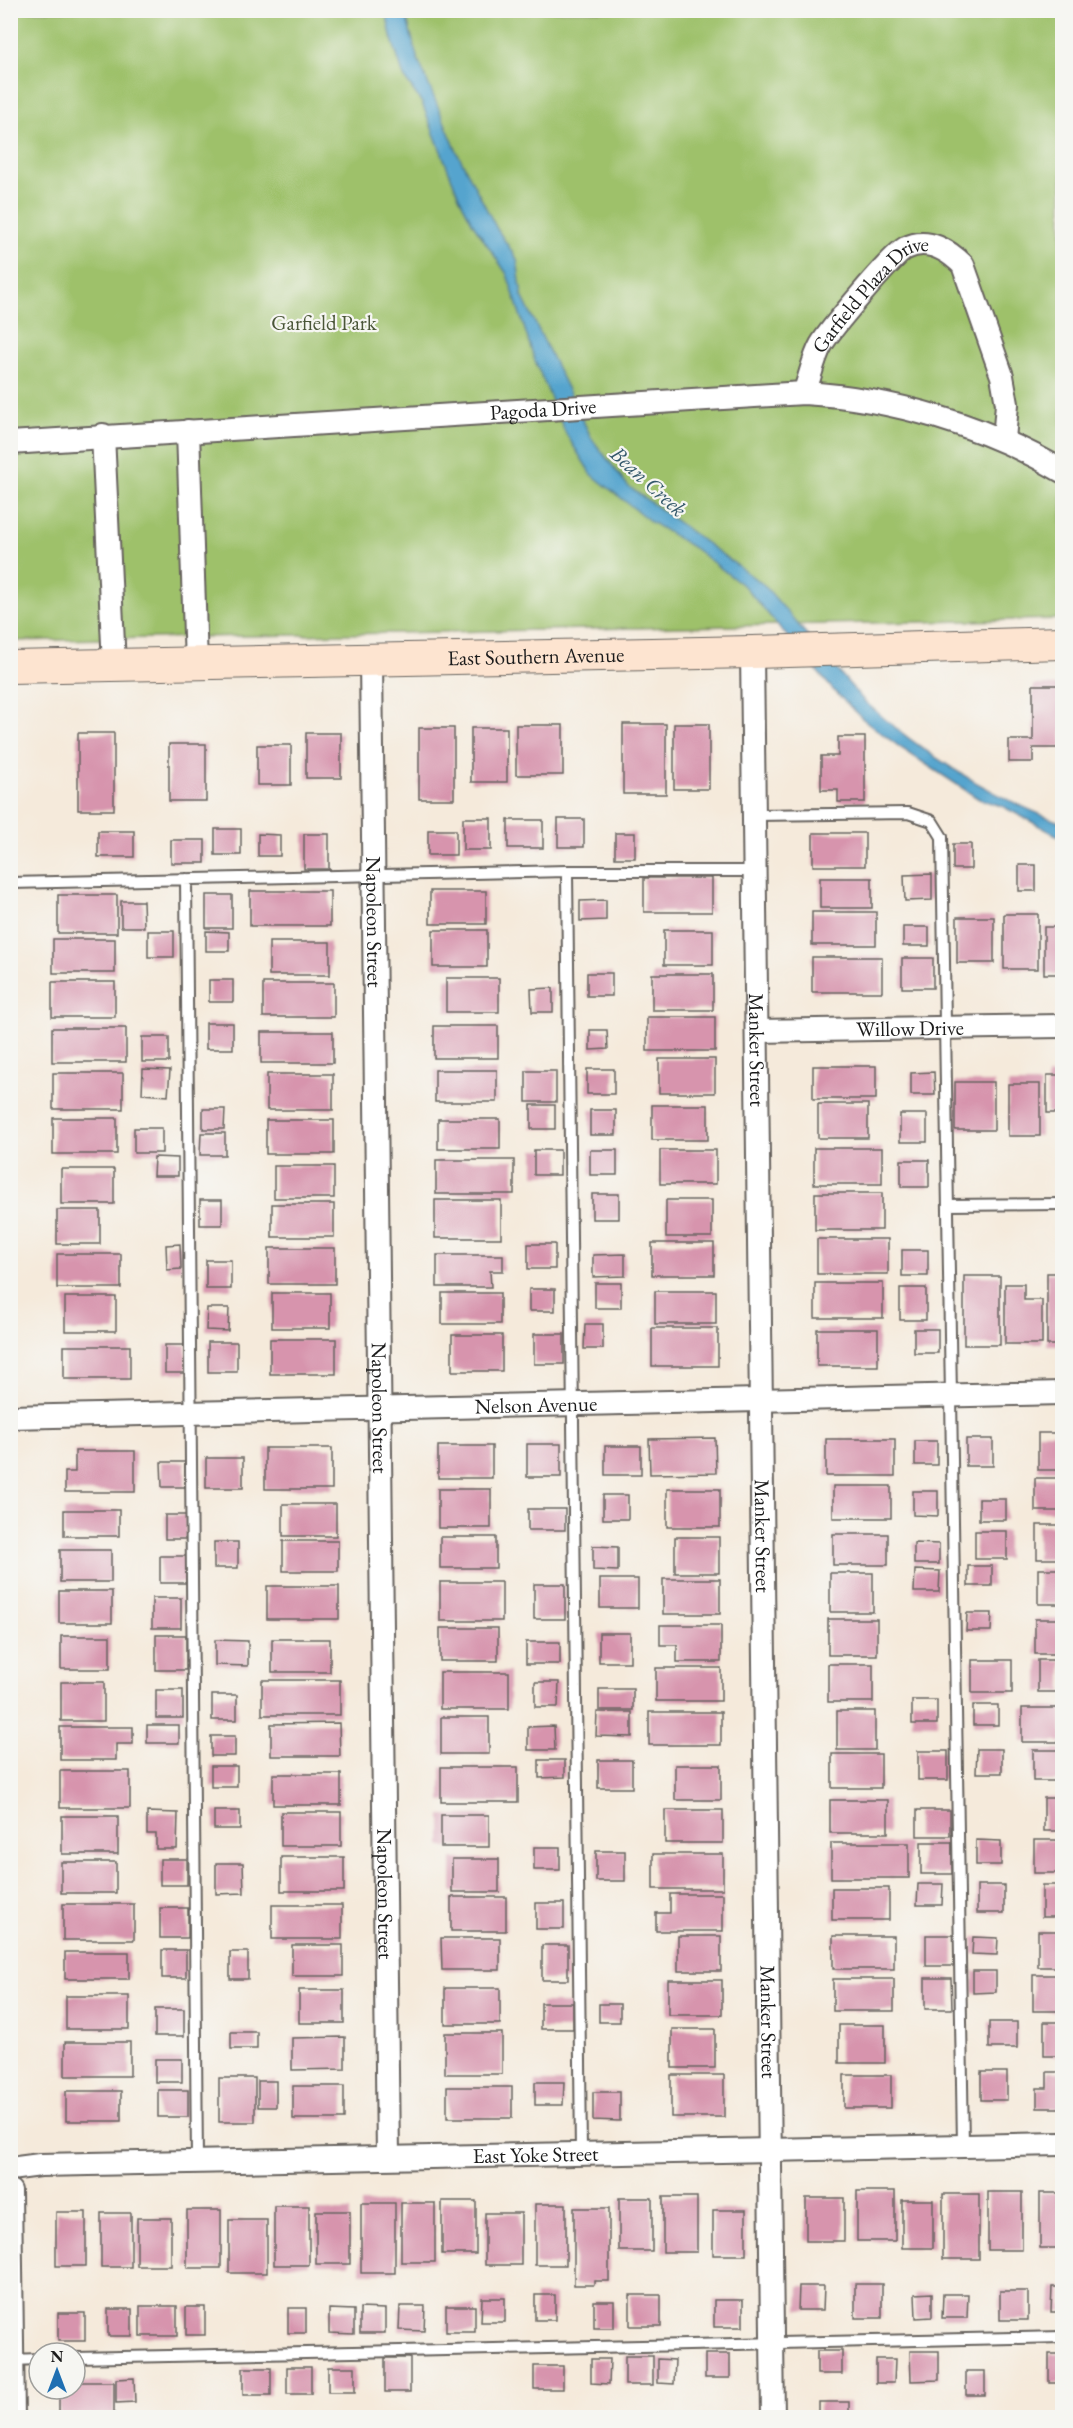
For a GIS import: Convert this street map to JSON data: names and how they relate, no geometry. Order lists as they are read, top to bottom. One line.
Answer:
{"streets":{"street":["Garfield Plaza Drive","Pagoda Drive","East Southern Avenue","Napoleon Street","Willow Drive","Manker Street","Nelson Avenue","East Yoke Street"]},"crossings":[["Garfield Plaza Drive","Pagoda Drive"],["East Southern Avenue","Napoleon Street"],["East Southern Avenue","Manker Street"],["Napoleon Street","Nelson Avenue"],["Napoleon Street","East Yoke Street"],["Willow Drive","Manker Street"],["Manker Street","Nelson Avenue"],["Manker Street","East Yoke Street"]],"water":["Bean Creek"],"parks":["Garfield Park"],"north":"top"}
